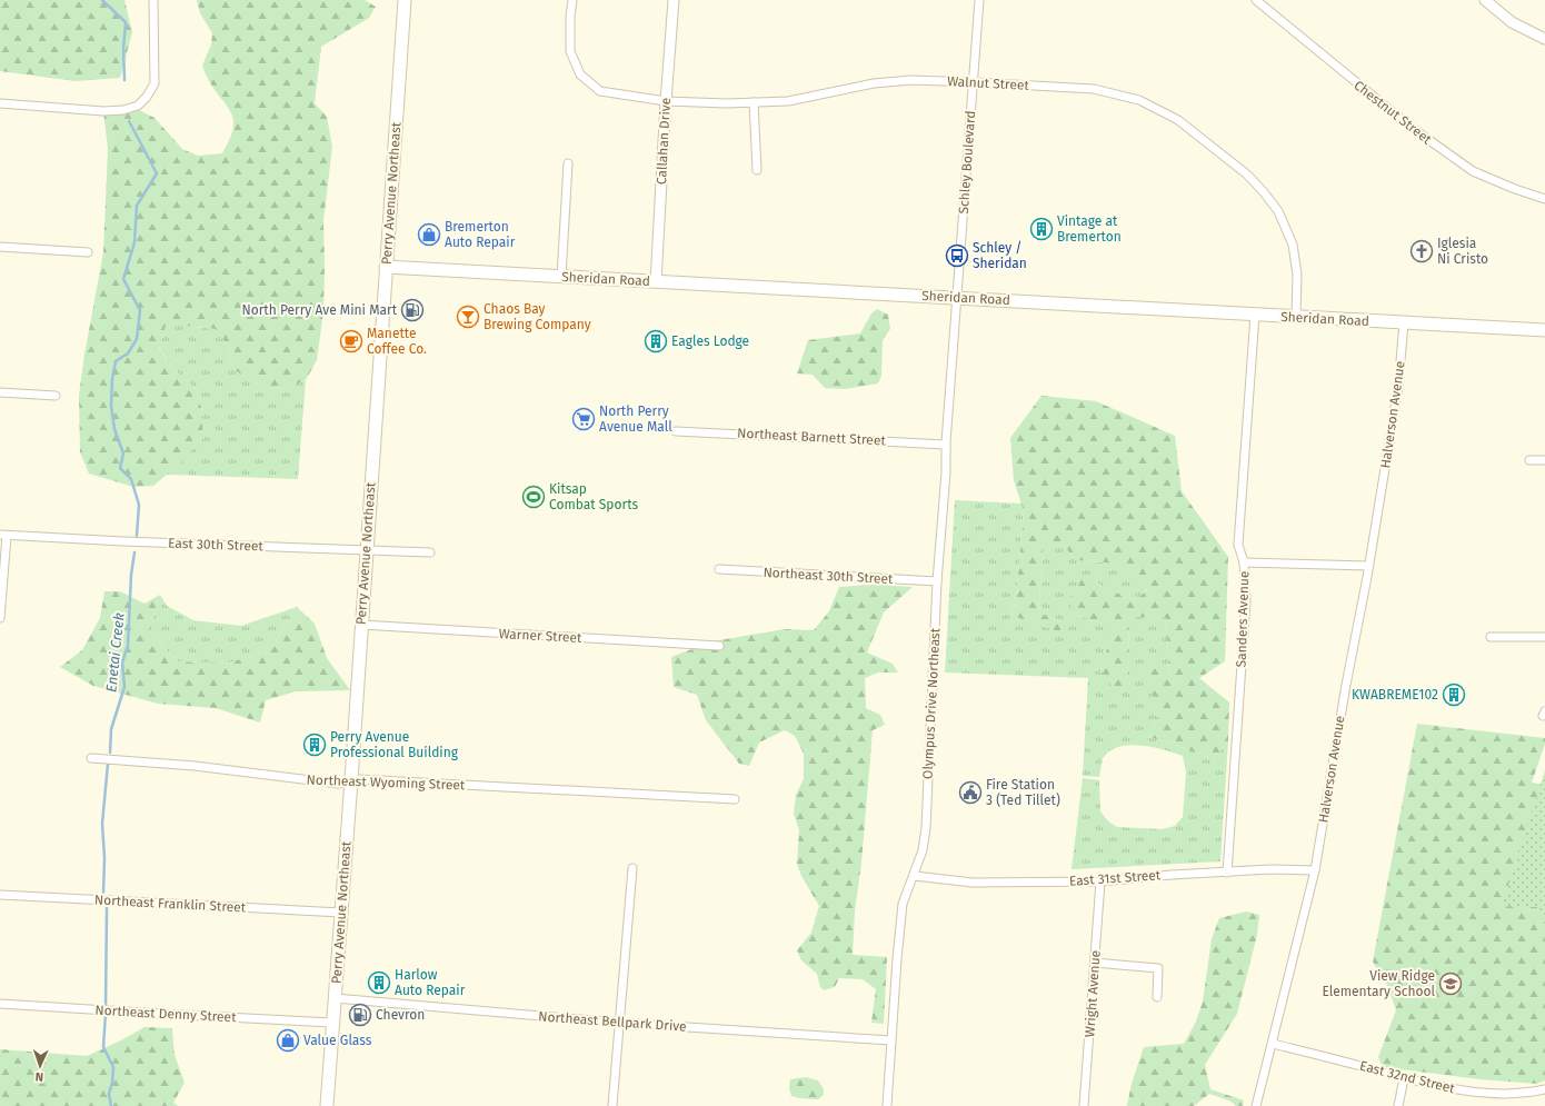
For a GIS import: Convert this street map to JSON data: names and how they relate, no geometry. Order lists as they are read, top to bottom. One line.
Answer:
{"streets":{"main road":["Perry Avenue Northeast","Sheridan Road"],"street":["Walnut Street","Chestnut Street","Callahan Drive","Schley Boulevard","Halverson Avenue","Northeast Barnett Street","East 30th Street","Northeast 30th Street","Sanders Avenue","Warner Street","Olympus Drive Northeast","Northeast Wyoming Street","East 31st Street","Northeast Franklin Street","Wright Avenue","Northeast Denny Street","Northeast Bellpark Drive","East 32nd Street"]},"crossings":[["Walnut Street","Callahan Drive"],["Walnut Street","Schley Boulevard"],["Walnut Street","Sheridan Road"],["Callahan Drive","Sheridan Road"],["Schley Boulevard","Sheridan Road"],["Schley Boulevard","Olympus Drive Northeast"],["Perry Avenue Northeast","Sheridan Road"],["Perry Avenue Northeast","East 30th Street"],["Perry Avenue Northeast","Warner Street"],["Perry Avenue Northeast","Northeast Wyoming Street"],["Perry Avenue Northeast","Northeast Franklin Street"],["Perry Avenue Northeast","Northeast Denny Street"],["Perry Avenue Northeast","Northeast Bellpark Drive"],["Sheridan Road","Halverson Avenue"],["Sheridan Road","Sanders Avenue"],["Sheridan Road","Olympus Drive Northeast"],["Halverson Avenue","East 31st Street"],["Halverson Avenue","East 32nd Street"],["Northeast Barnett Street","Olympus Drive Northeast"],["Northeast 30th Street","Olympus Drive Northeast"],["Sanders Avenue","East 31st Street"],["Olympus Drive Northeast","East 31st Street"],["Olympus Drive Northeast","Northeast Bellpark Drive"],["East 31st Street","Wright Avenue"]],"water":["Enetai Creek"],"places":{"building":["Vintage at Bremerton","Eagles Lodge","KWABREME102","Perry Avenue Professional Building","Harlow Auto Repair"],"shop":["Bremerton Auto Repair","Value Glass"],"church":["Iglesia Ni Cristo"],"bus stop":["Schley / Sheridan"],"fuel station":["North Perry Ave Mini Mart","Chevron"],"bar":["Chaos Bay Brewing Company"],"cafe":["Manette Coffee Co."],"supermarket":["North Perry Avenue Mall"],"sports":["Kitsap Combat Sports"],"public building":["Fire Station 3 (Ted Tillet)"],"school or university":["View Ridge Elementary School"]},"north":"bottom"}
